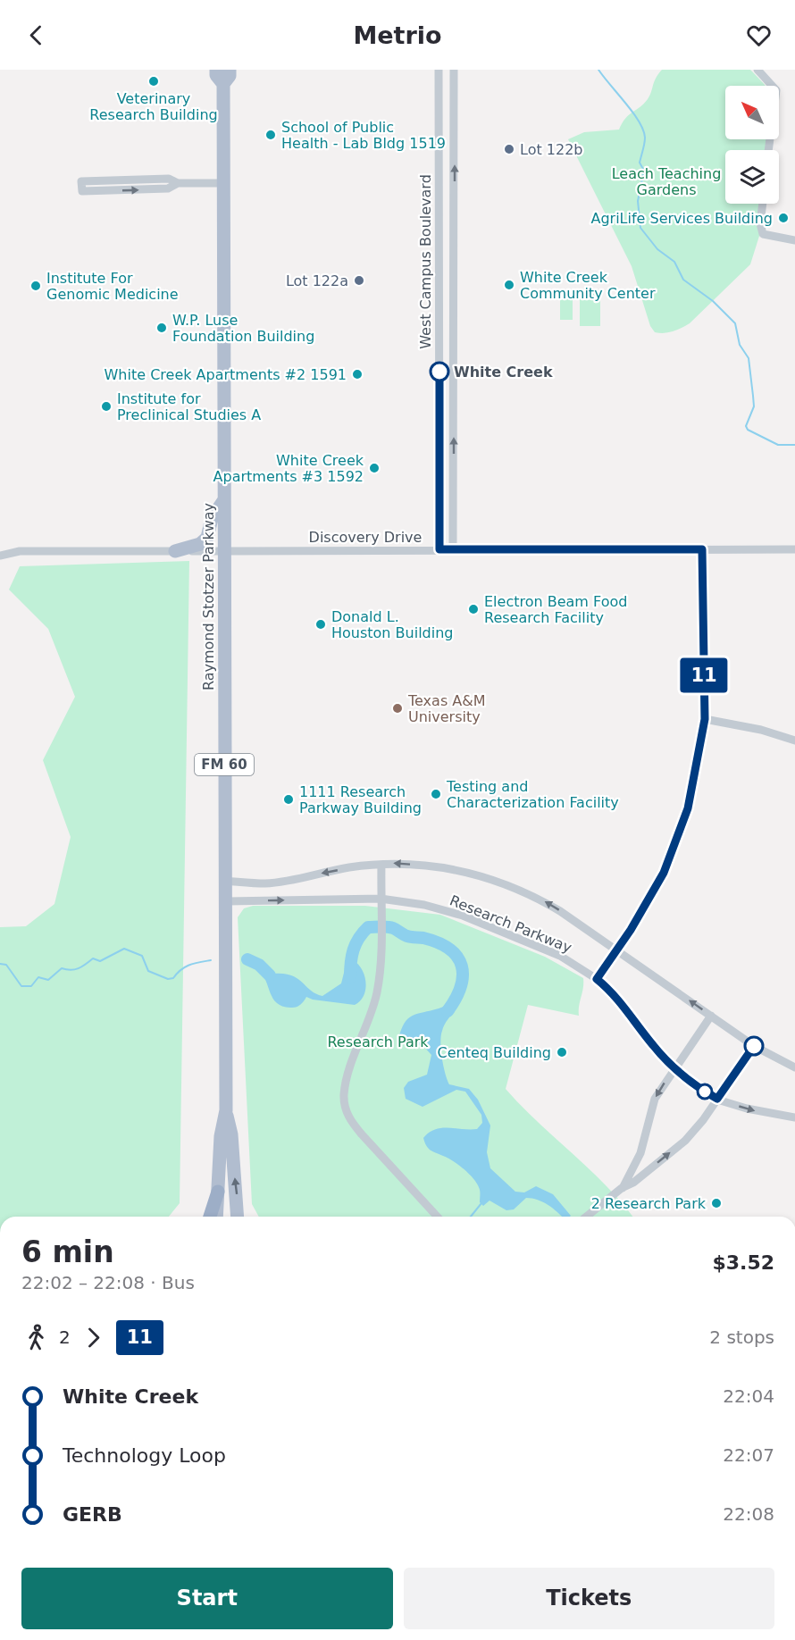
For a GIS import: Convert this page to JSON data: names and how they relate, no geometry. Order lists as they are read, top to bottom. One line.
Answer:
{"streets":{"main road":["Raymond Stotzer Parkway","FM 60"],"street":["West Campus Boulevard","Discovery Drive","Research Parkway"]},"crossings":[["West Campus Boulevard","Discovery Drive"],["Discovery Drive","Raymond Stotzer Parkway"],["Raymond Stotzer Parkway","Research Parkway"]],"parks":["Leach Teaching Gardens","Research Park"],"places":["Veterinary Research Building","School of Public Health - Lab Bldg 1519","Lot 122b","AgriLife Services Building","Lot 122a","White Creek Community Center","Institute For Genomic Medicine","W.P. Luse Foundation Building","White Creek","White Creek Apartments #2 1591","Institute for Preclinical Studies A","White Creek Apartments #3 1592","Electron Beam Food Research Facility","Donald L. Houston Building","Texas A&M University","Testing and Characterization Facility","1111 Research Parkway Building","Centeq Building","2 Research Park"],"lines":["bus line 11"],"north":"top left","page":{"header":"Metrio","on_map":"11","heading":["6 min","22:02 – 22:08 · Bus","$3.52"],"legs":["2","11","2 stops"],"list":[{"name":"White Creek","value":"22:04"},{"name":"Technology Loop","value":"22:07"},{"name":"GERB","value":"22:08"}],"buttons":["Start","Tickets"]}}
